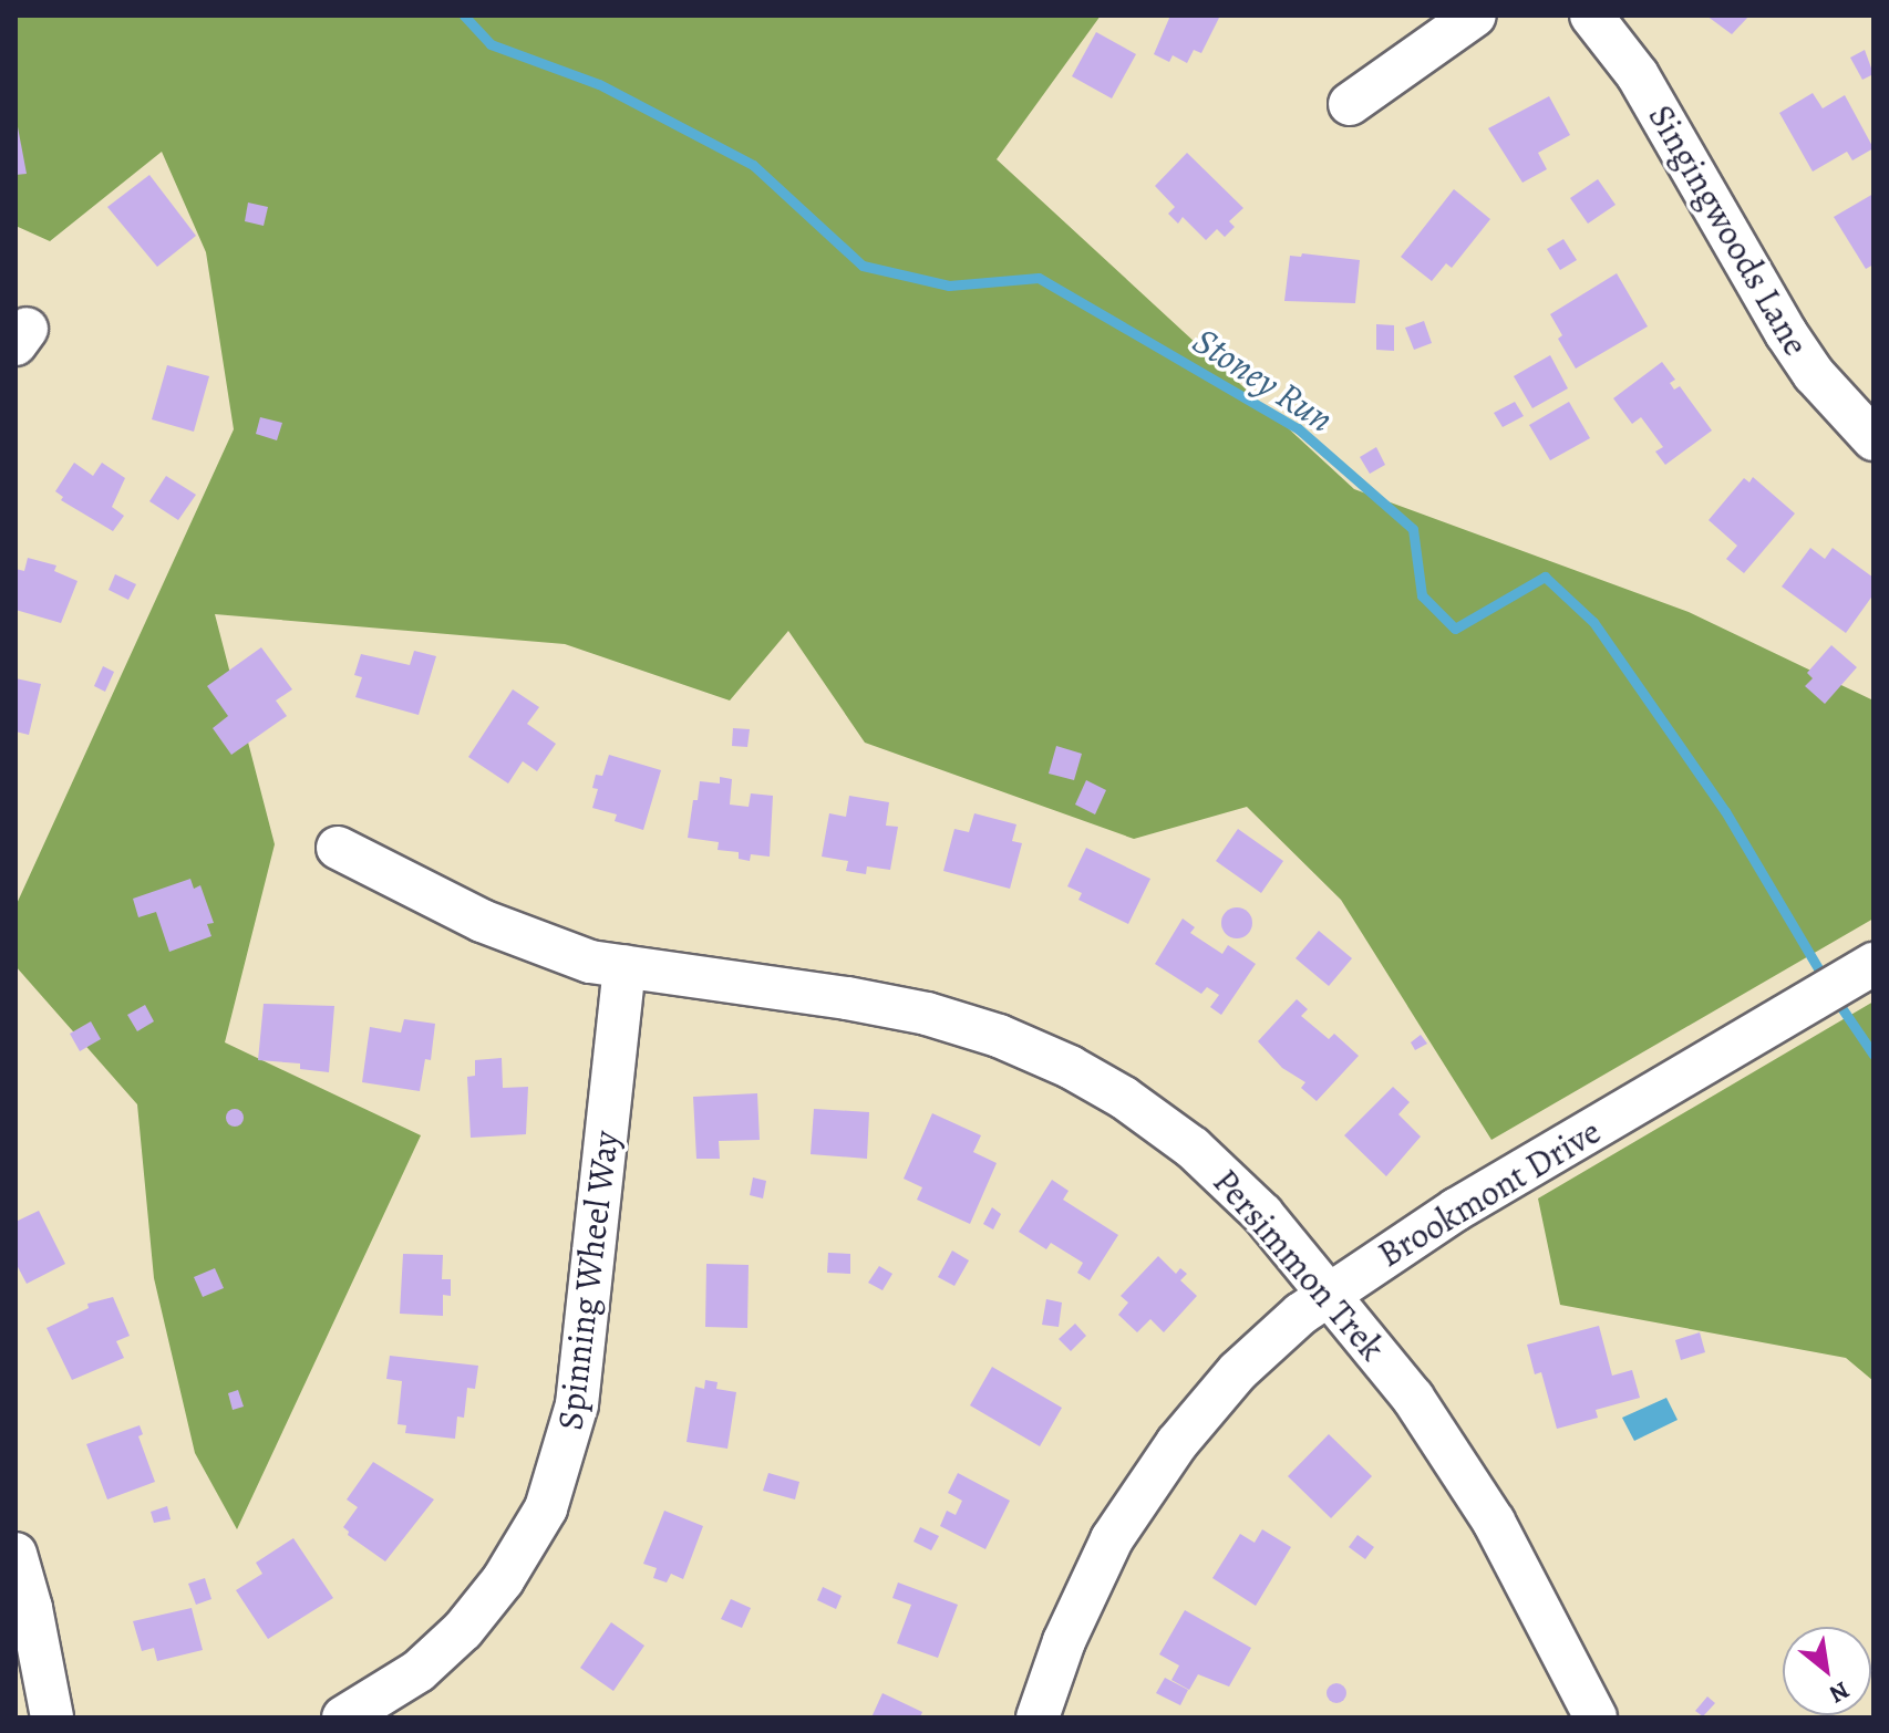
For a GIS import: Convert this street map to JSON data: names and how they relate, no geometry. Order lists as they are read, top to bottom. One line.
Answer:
{"streets":{"street":["Singingwoods Lane","Brookmont Drive","Persimmon Trek","Spinning Wheel Way"]},"crossings":[["Brookmont Drive","Persimmon Trek"],["Persimmon Trek","Spinning Wheel Way"]],"water":["Stoney Run"],"north":"bottom right"}
